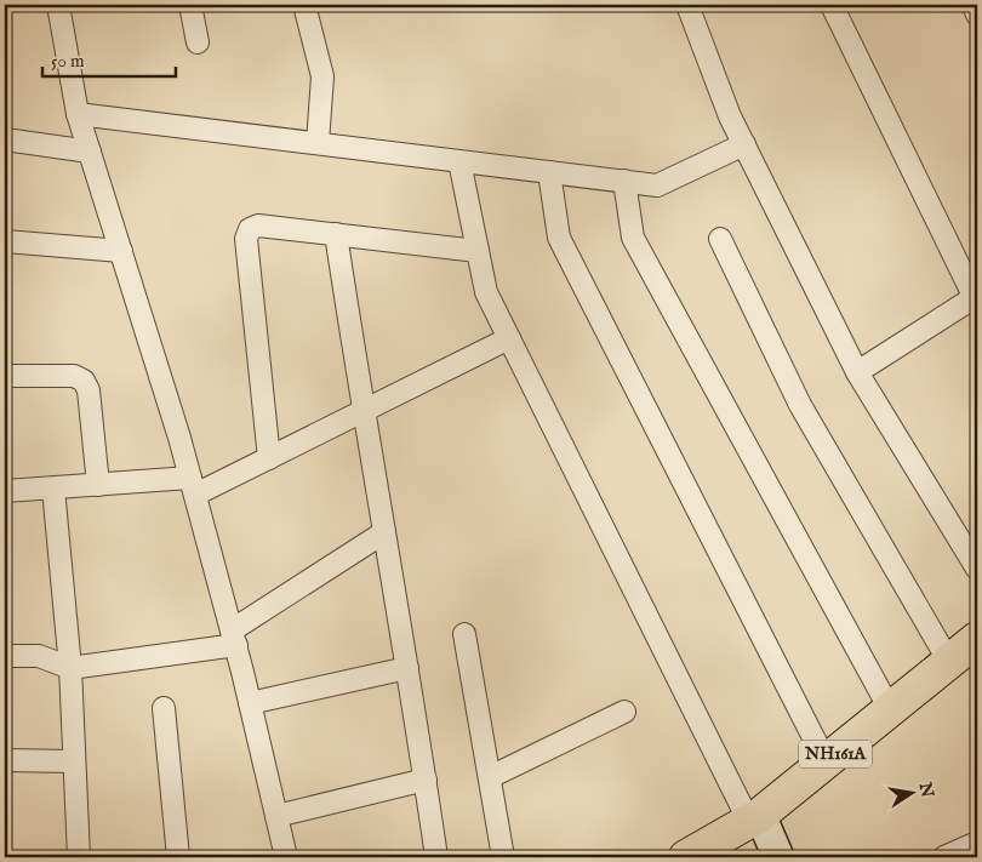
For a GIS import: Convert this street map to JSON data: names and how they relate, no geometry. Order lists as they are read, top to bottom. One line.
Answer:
{"streets":{"highway":["NH161A"]},"scale_bar":"50 m","north":"right"}
